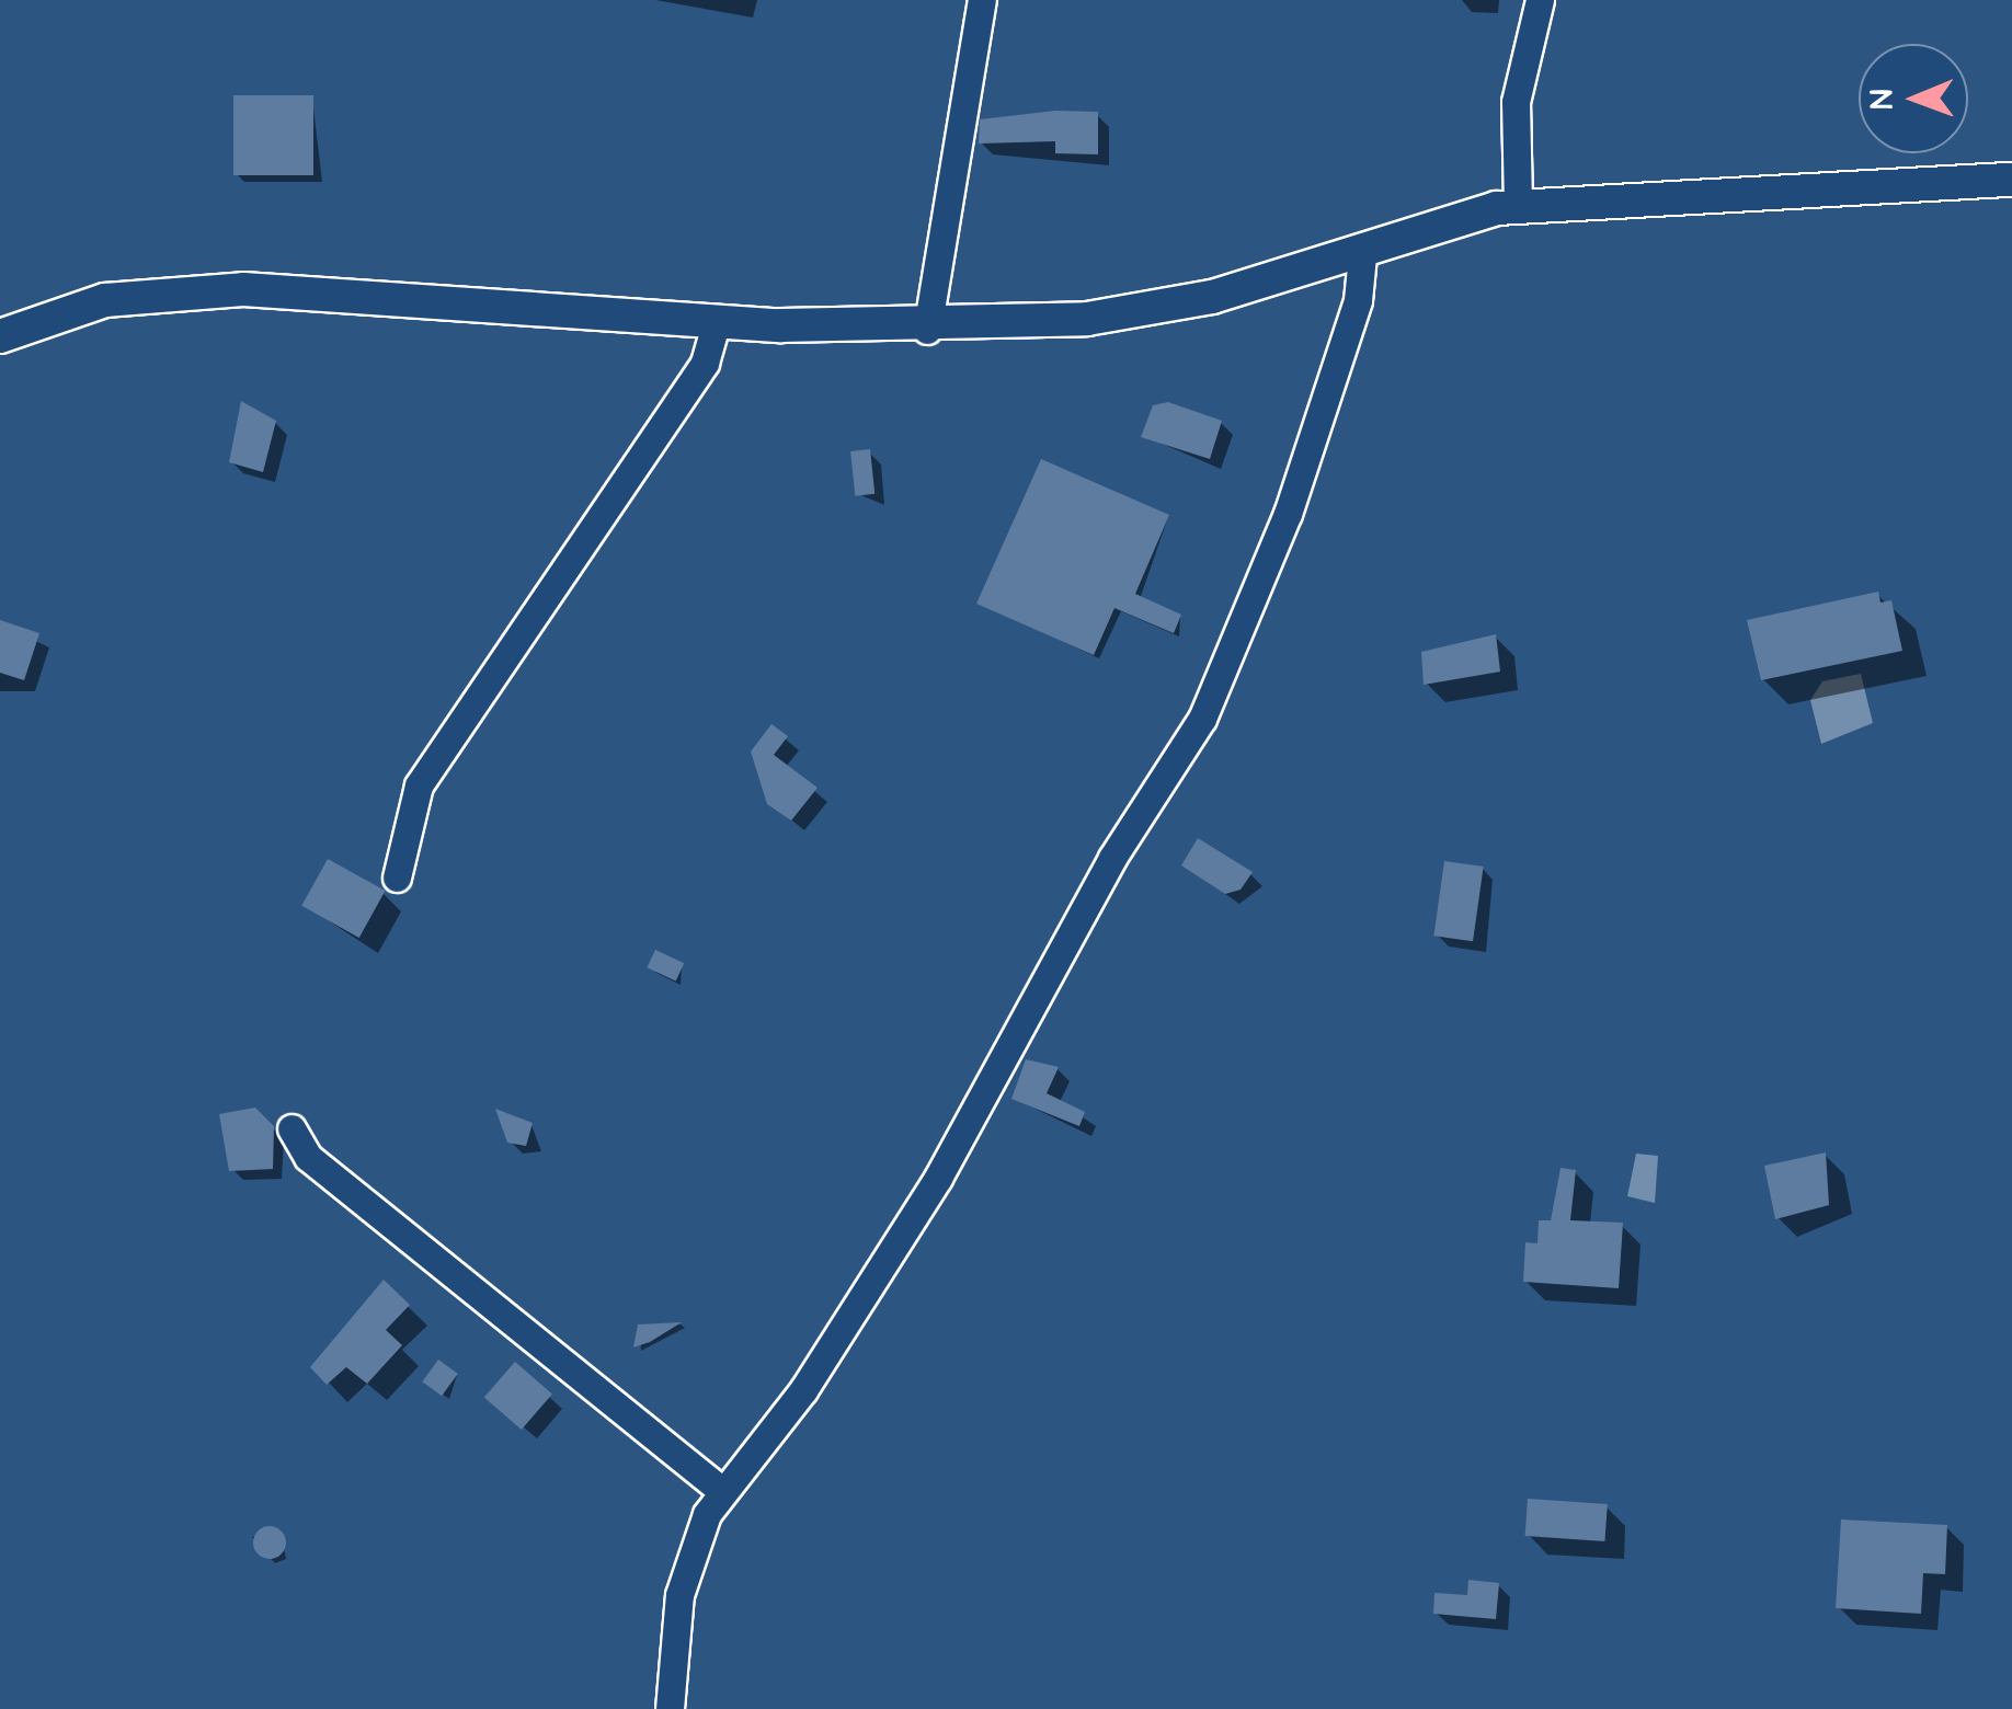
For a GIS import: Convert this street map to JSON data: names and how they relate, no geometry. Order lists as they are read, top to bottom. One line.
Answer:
{"north":"left"}
